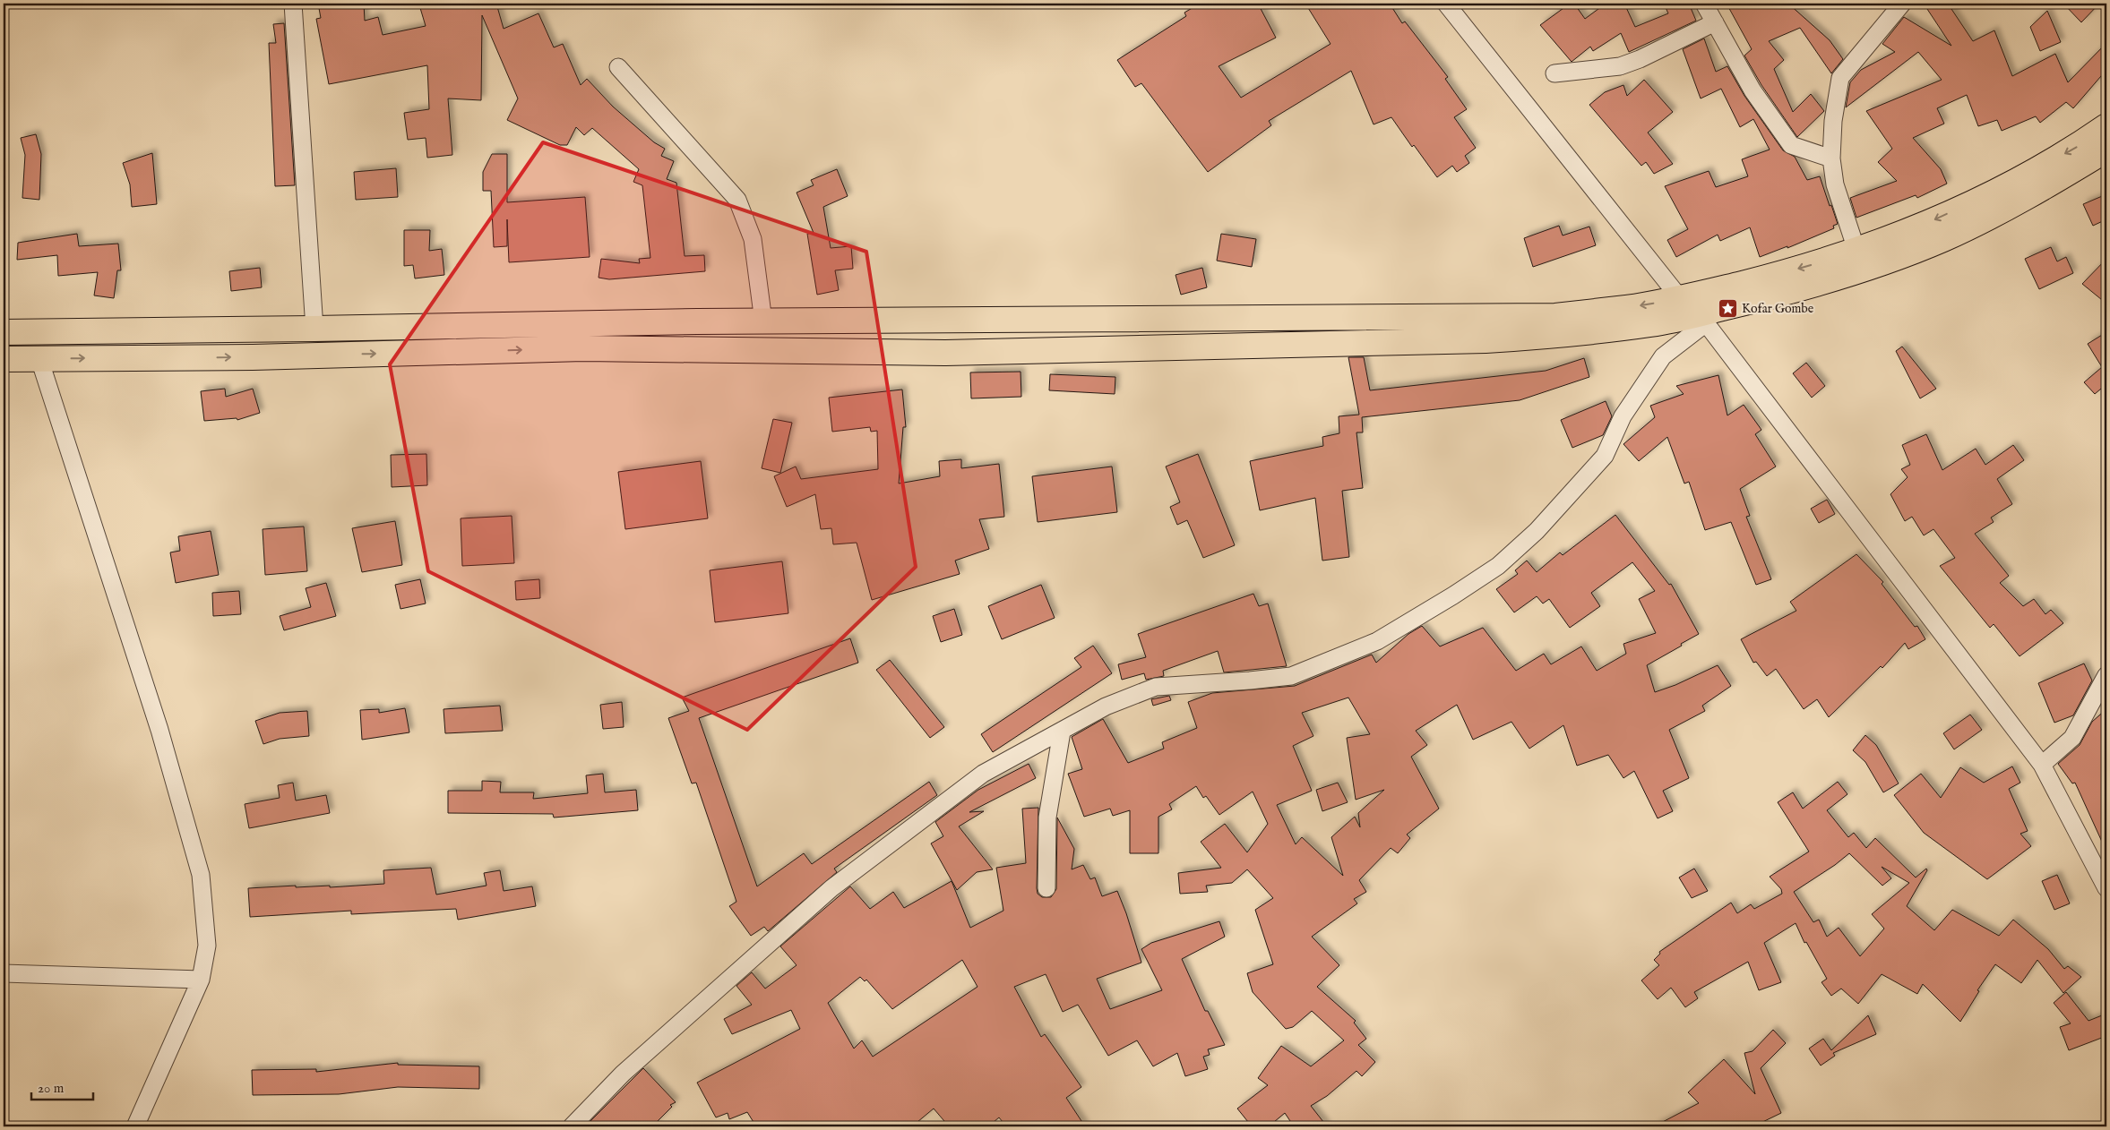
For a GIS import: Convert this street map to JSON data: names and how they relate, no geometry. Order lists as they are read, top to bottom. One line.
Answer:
{"places":{"place":["Kofar Gombe"]},"scale_bar":"20 m"}
